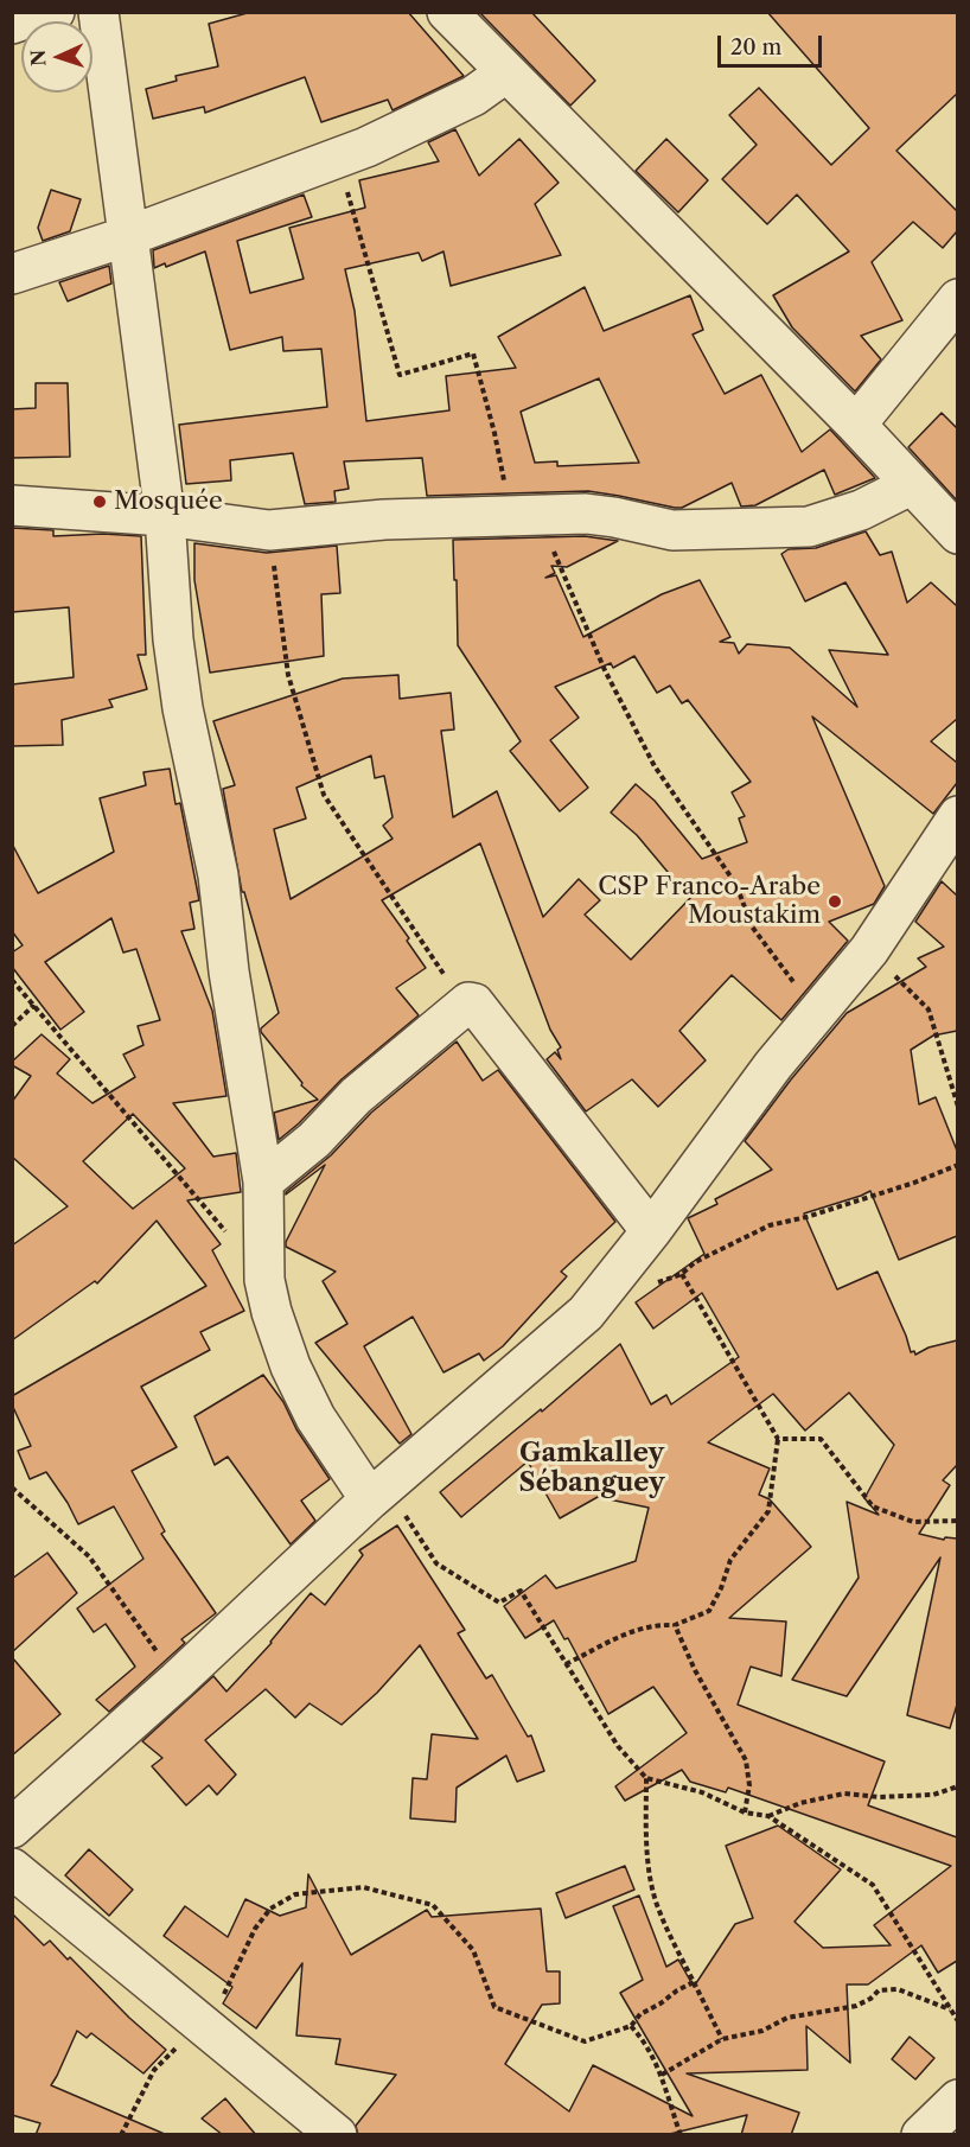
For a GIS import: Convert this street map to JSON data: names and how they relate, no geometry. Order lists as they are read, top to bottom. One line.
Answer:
{"districts":["Gamkalley Sébanguey"],"places":["Mosquée","CSP Franco-Arabe Moustakim"],"scale_bar":"20 m","north":"left"}
